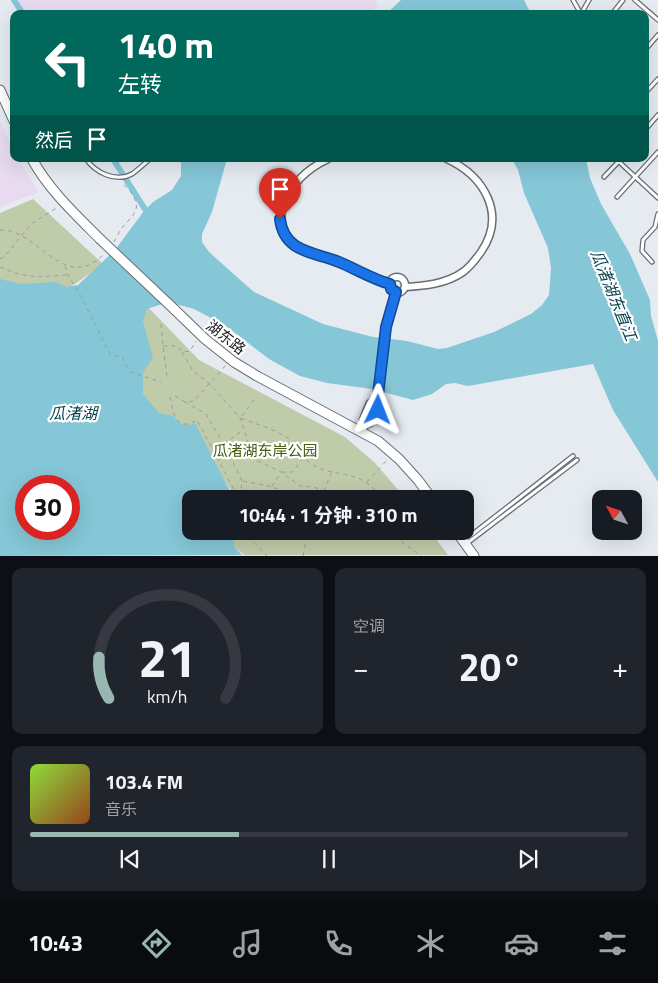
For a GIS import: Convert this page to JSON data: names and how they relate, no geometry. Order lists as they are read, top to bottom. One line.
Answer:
{"streets":{"street":["湖东路"]},"water":["瓜渚湖东直江","瓜渚湖"],"parks":["瓜渚湖东岸公园"],"north":"top left","page":{"turn":["140 m","左转"],"then":"然后","limit":"30","trip":"10:44 · 1 分钟 · 310 m","tile":"空调","heat":["−","20°","+"],"song":["103.4 FM","音乐"],"tabs":"10:43","gauge":["21","km/h"]}}
